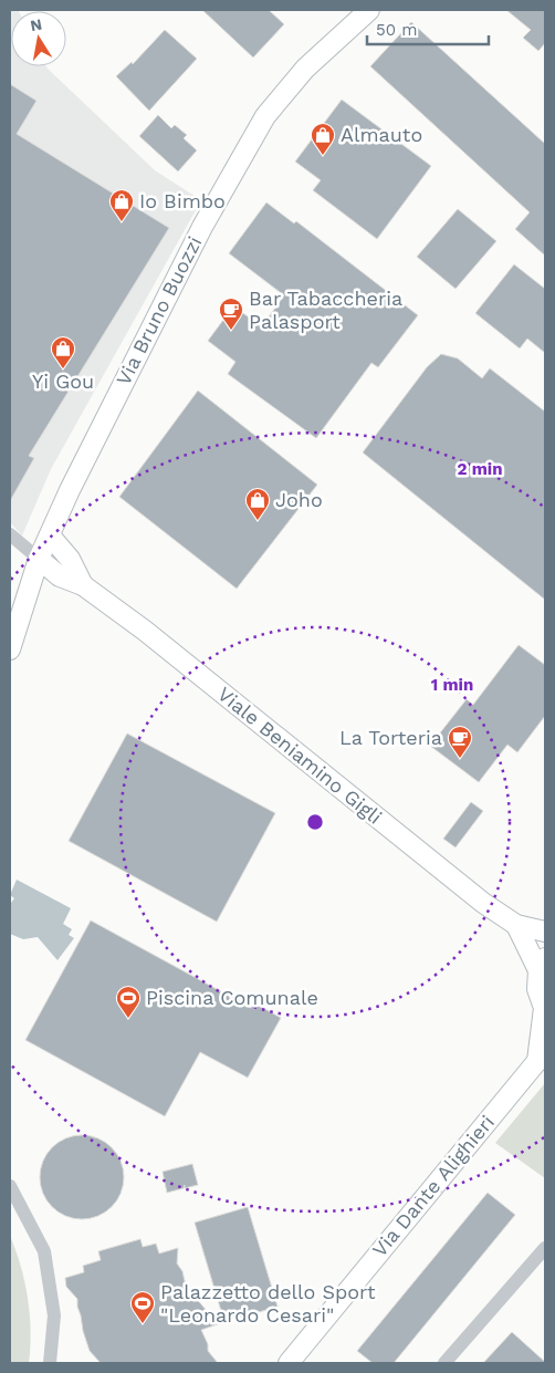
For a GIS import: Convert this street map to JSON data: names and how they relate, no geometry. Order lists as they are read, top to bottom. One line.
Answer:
{"streets":{"street":["Via Bruno Buozzi","Viale Beniamino Gigli","Via Dante Alighieri"]},"crossings":[["Via Bruno Buozzi","Viale Beniamino Gigli"]],"places":{"shop":["Almauto","Io Bimbo","Yi Gou","Joho"],"cafe":["Bar Tabaccheria Palasport","La Torteria"],"sports":["Piscina Comunale","Palazzetto dello Sport \"Leonardo Cesari\""]},"scale_bar":"50 m","north":"top","rings":["2 min","1 min"]}
